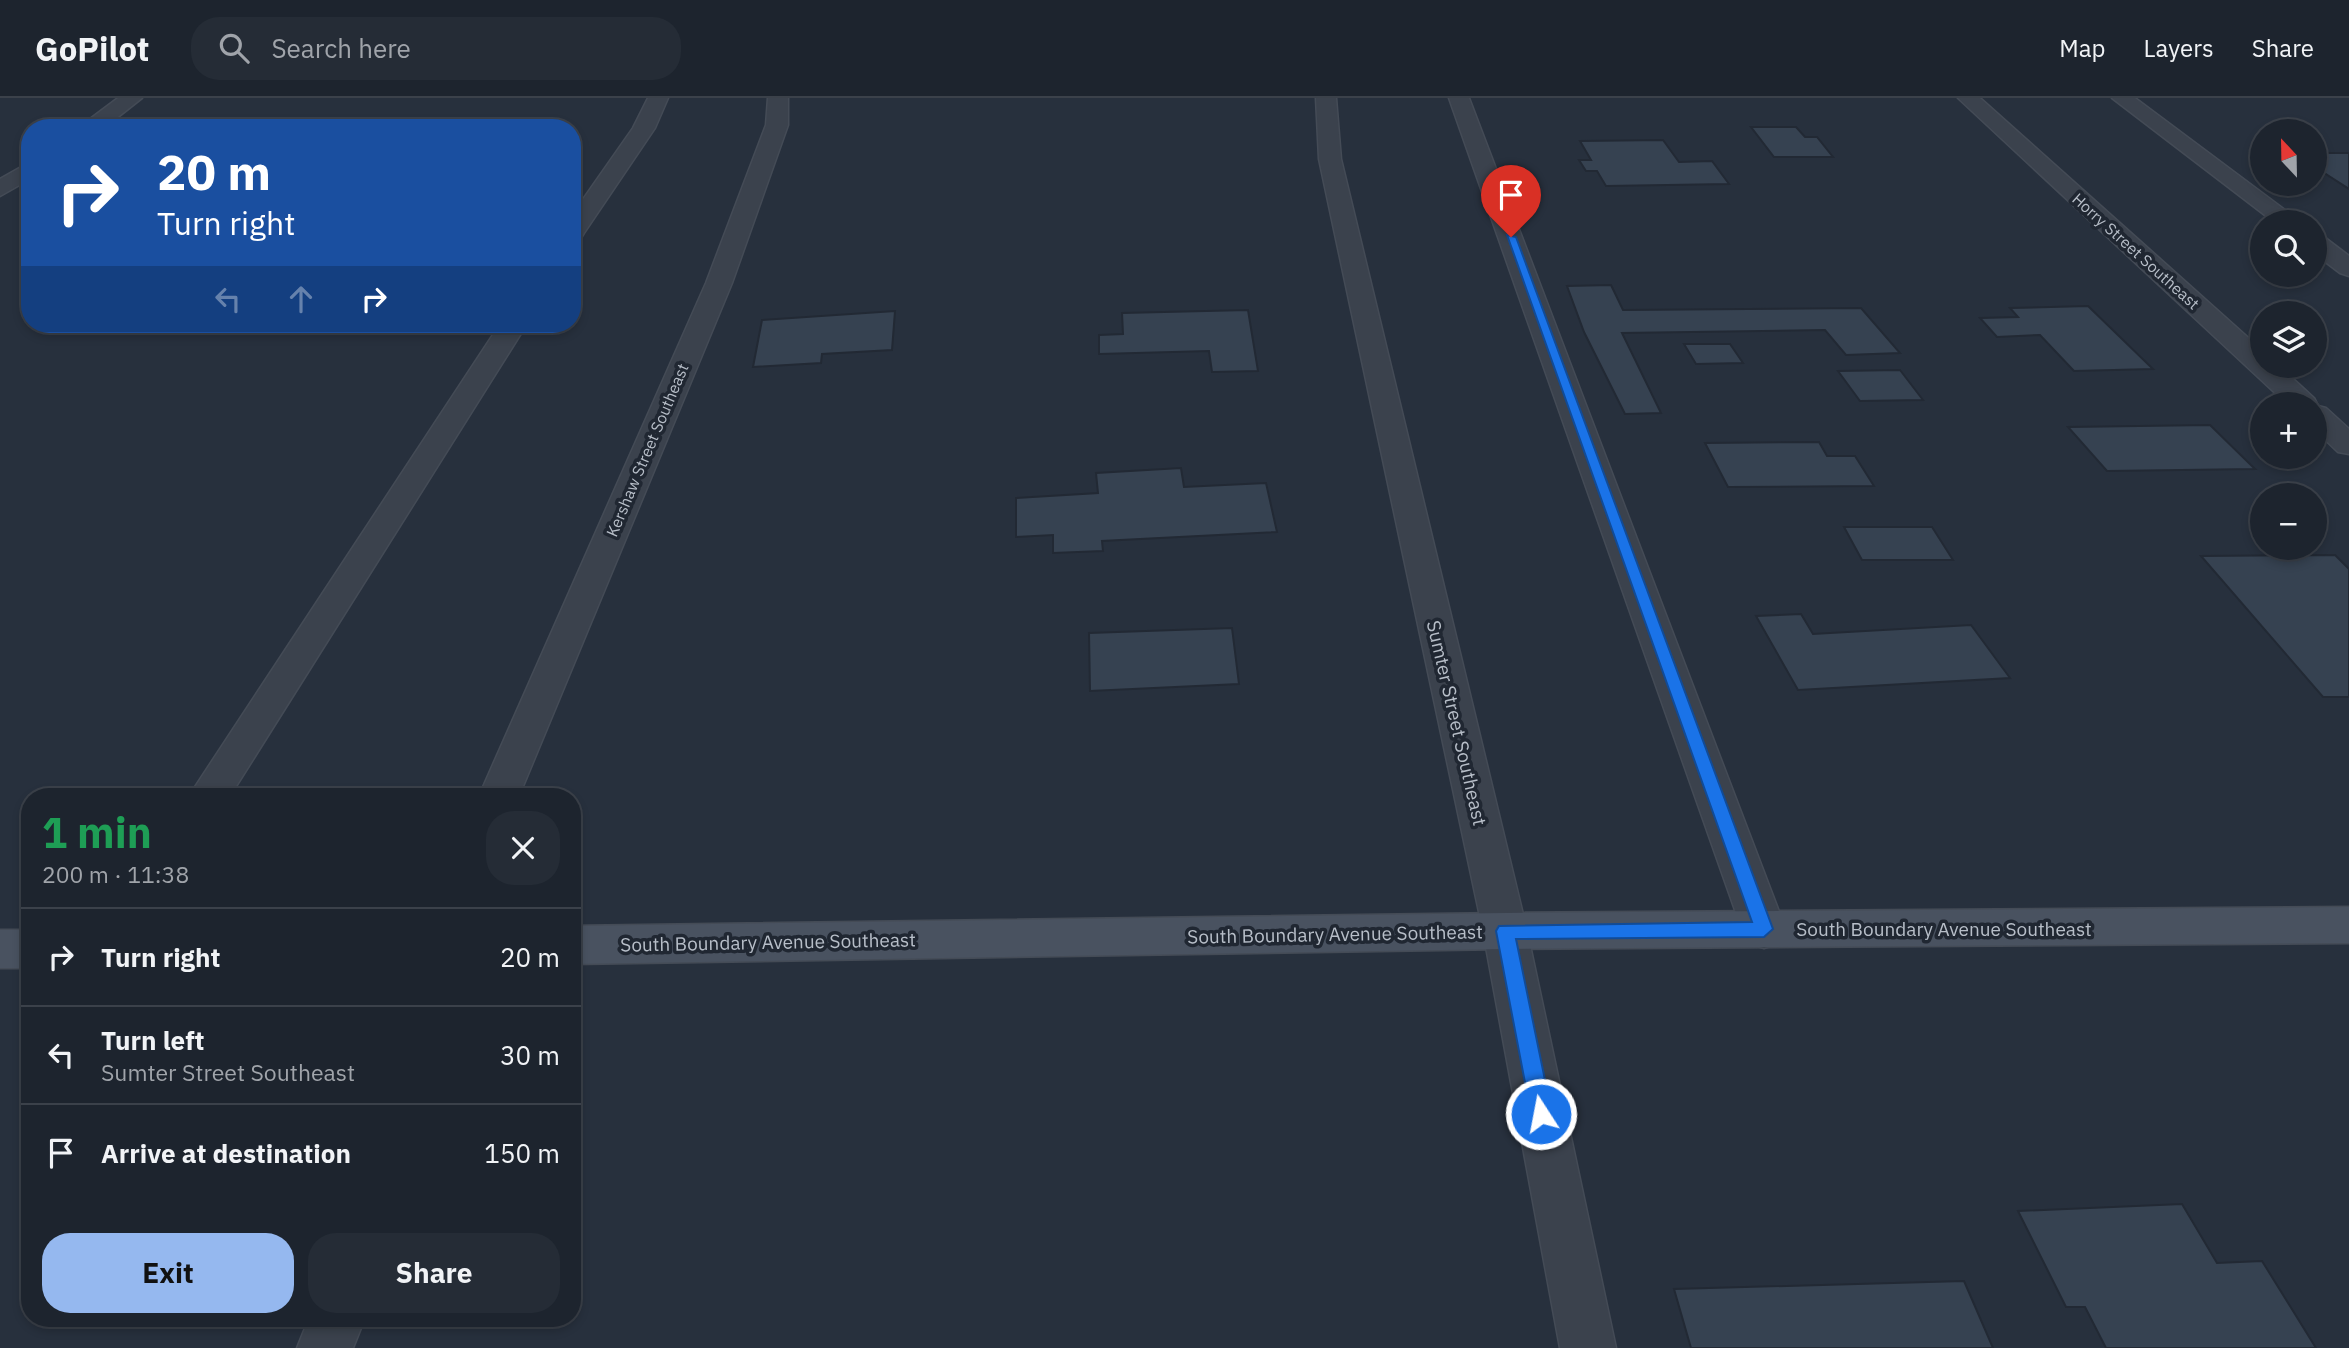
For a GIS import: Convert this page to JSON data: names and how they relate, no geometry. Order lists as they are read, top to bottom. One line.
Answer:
{"streets":{"street":["Horry Street Southeast","Kershaw Street Southeast","Sumter Street Southeast","South Boundary Avenue Southeast"]},"crossings":[["Sumter Street Southeast","South Boundary Avenue Southeast"]],"north":"top","page":{"header":"GoPilot","search":"Search here","nav":["Map","Layers","Share"],"map_buttons":["+","−"],"turn":["20 m","Turn right"],"heading":["1 min","200 m · 11:38"],"list":[{"name":"Turn right","value":"20 m"},{"name":"Turn left","note":"Sumter Street Southeast","value":"30 m"},{"name":"Arrive at destination","value":"150 m"}],"buttons":["Exit","Share"]}}
